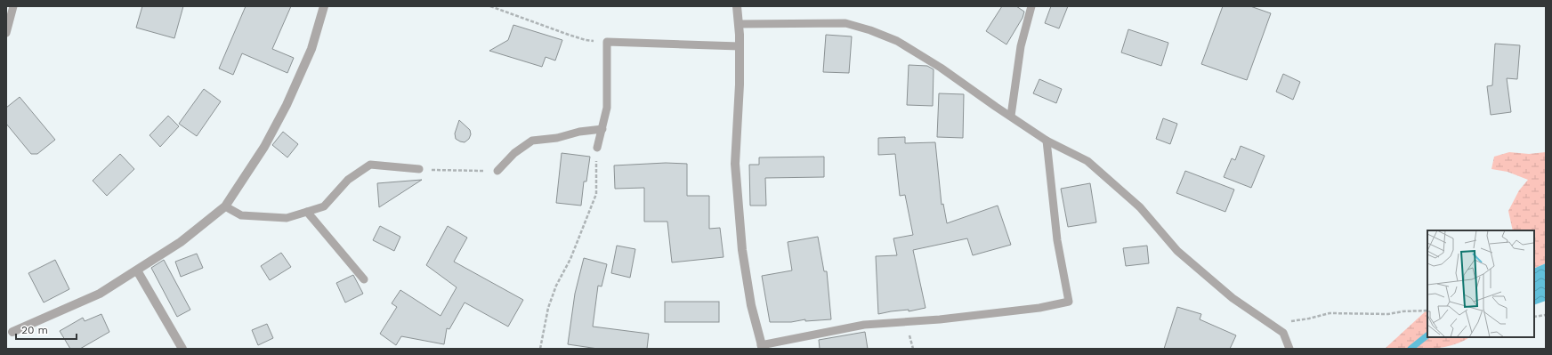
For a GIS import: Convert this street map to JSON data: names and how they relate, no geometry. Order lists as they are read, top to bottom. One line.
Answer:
{"scale_bar":"20 m"}
